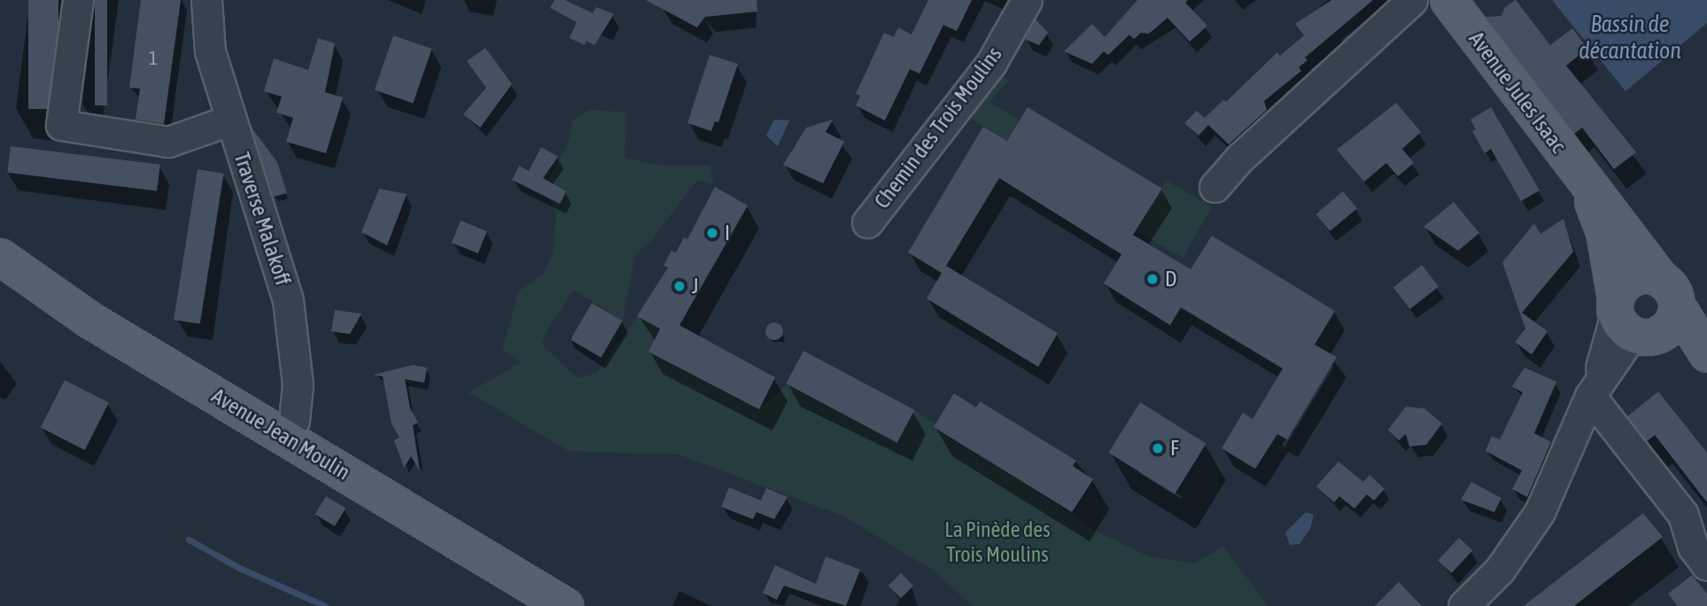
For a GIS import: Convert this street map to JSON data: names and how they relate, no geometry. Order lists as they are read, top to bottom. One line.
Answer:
{"streets":{"main road":["Avenue Jules Isaac","Avenue Jean Moulin"],"street":["Chemin des Trois Moulins","Traverse Malakoff"]},"crossings":[["Traverse Malakoff","Avenue Jean Moulin"]],"water":["Bassin de décantation"],"parks":["La Pinède des Trois Moulins"],"places":["I","D","J","F"],"house_numbers":["1"]}
